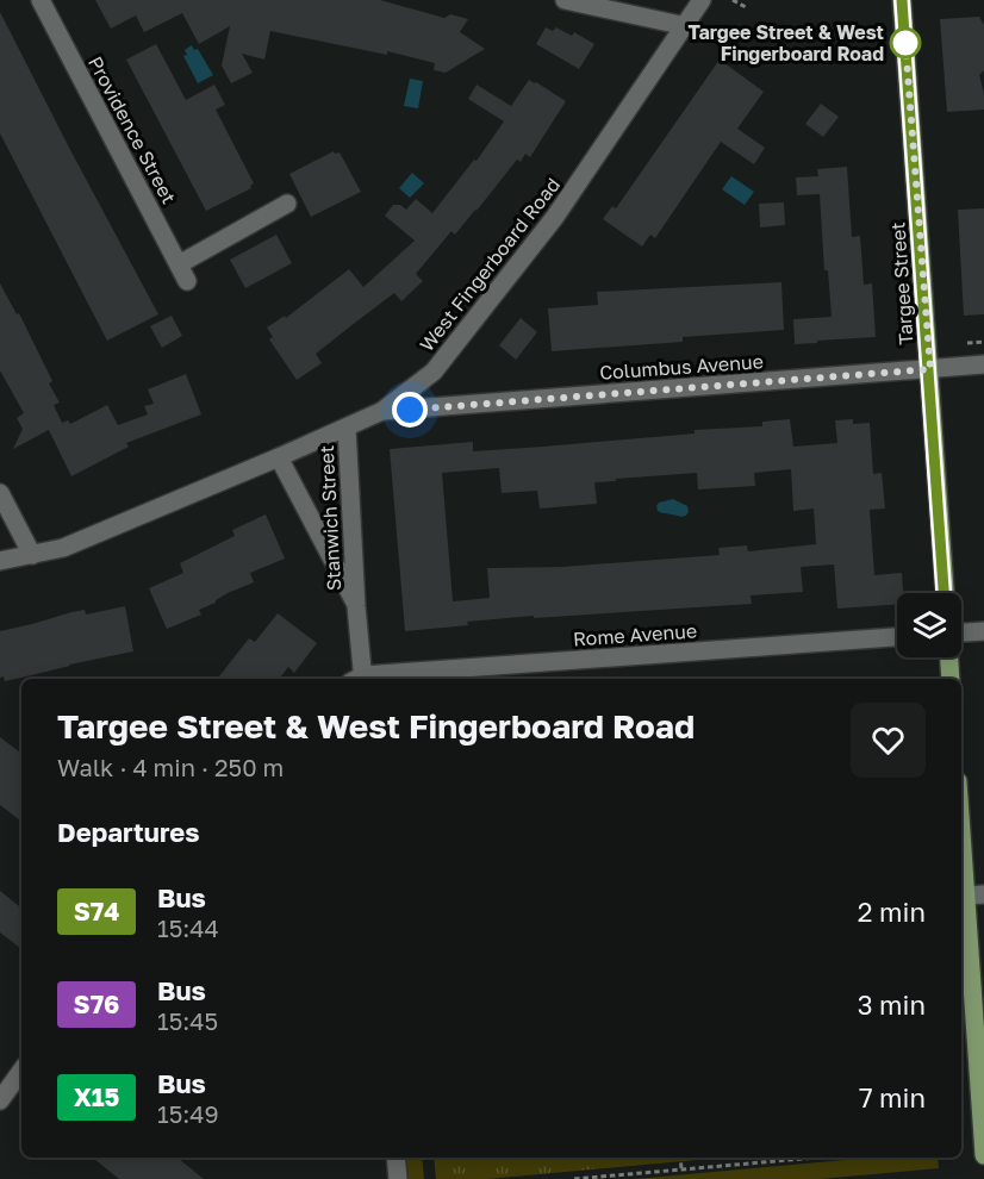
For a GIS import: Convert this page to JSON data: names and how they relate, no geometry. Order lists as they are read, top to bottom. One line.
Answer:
{"streets":{"main road":["Targee Street"],"street":["Providence Street","West Fingerboard Road","Columbus Avenue","Stanwich Street","Rome Avenue"]},"crossings":[["West Fingerboard Road","Columbus Avenue"],["West Fingerboard Road","Stanwich Street"],["Targee Street","Columbus Avenue"]],"places":["Targee Street & West Fingerboard Road"],"lines":["bus line S74"],"page":{"heading":[["Targee Street & West Fingerboard Road","Walk · 4 min · 250 m"],"Departures"],"list":[{"mark":"S74","name":"Bus","note":"15:44","value":"2 min"},{"mark":"S76","name":"Bus","note":"15:45","value":"3 min"},{"mark":"X15","name":"Bus","note":"15:49","value":"7 min"}]}}
